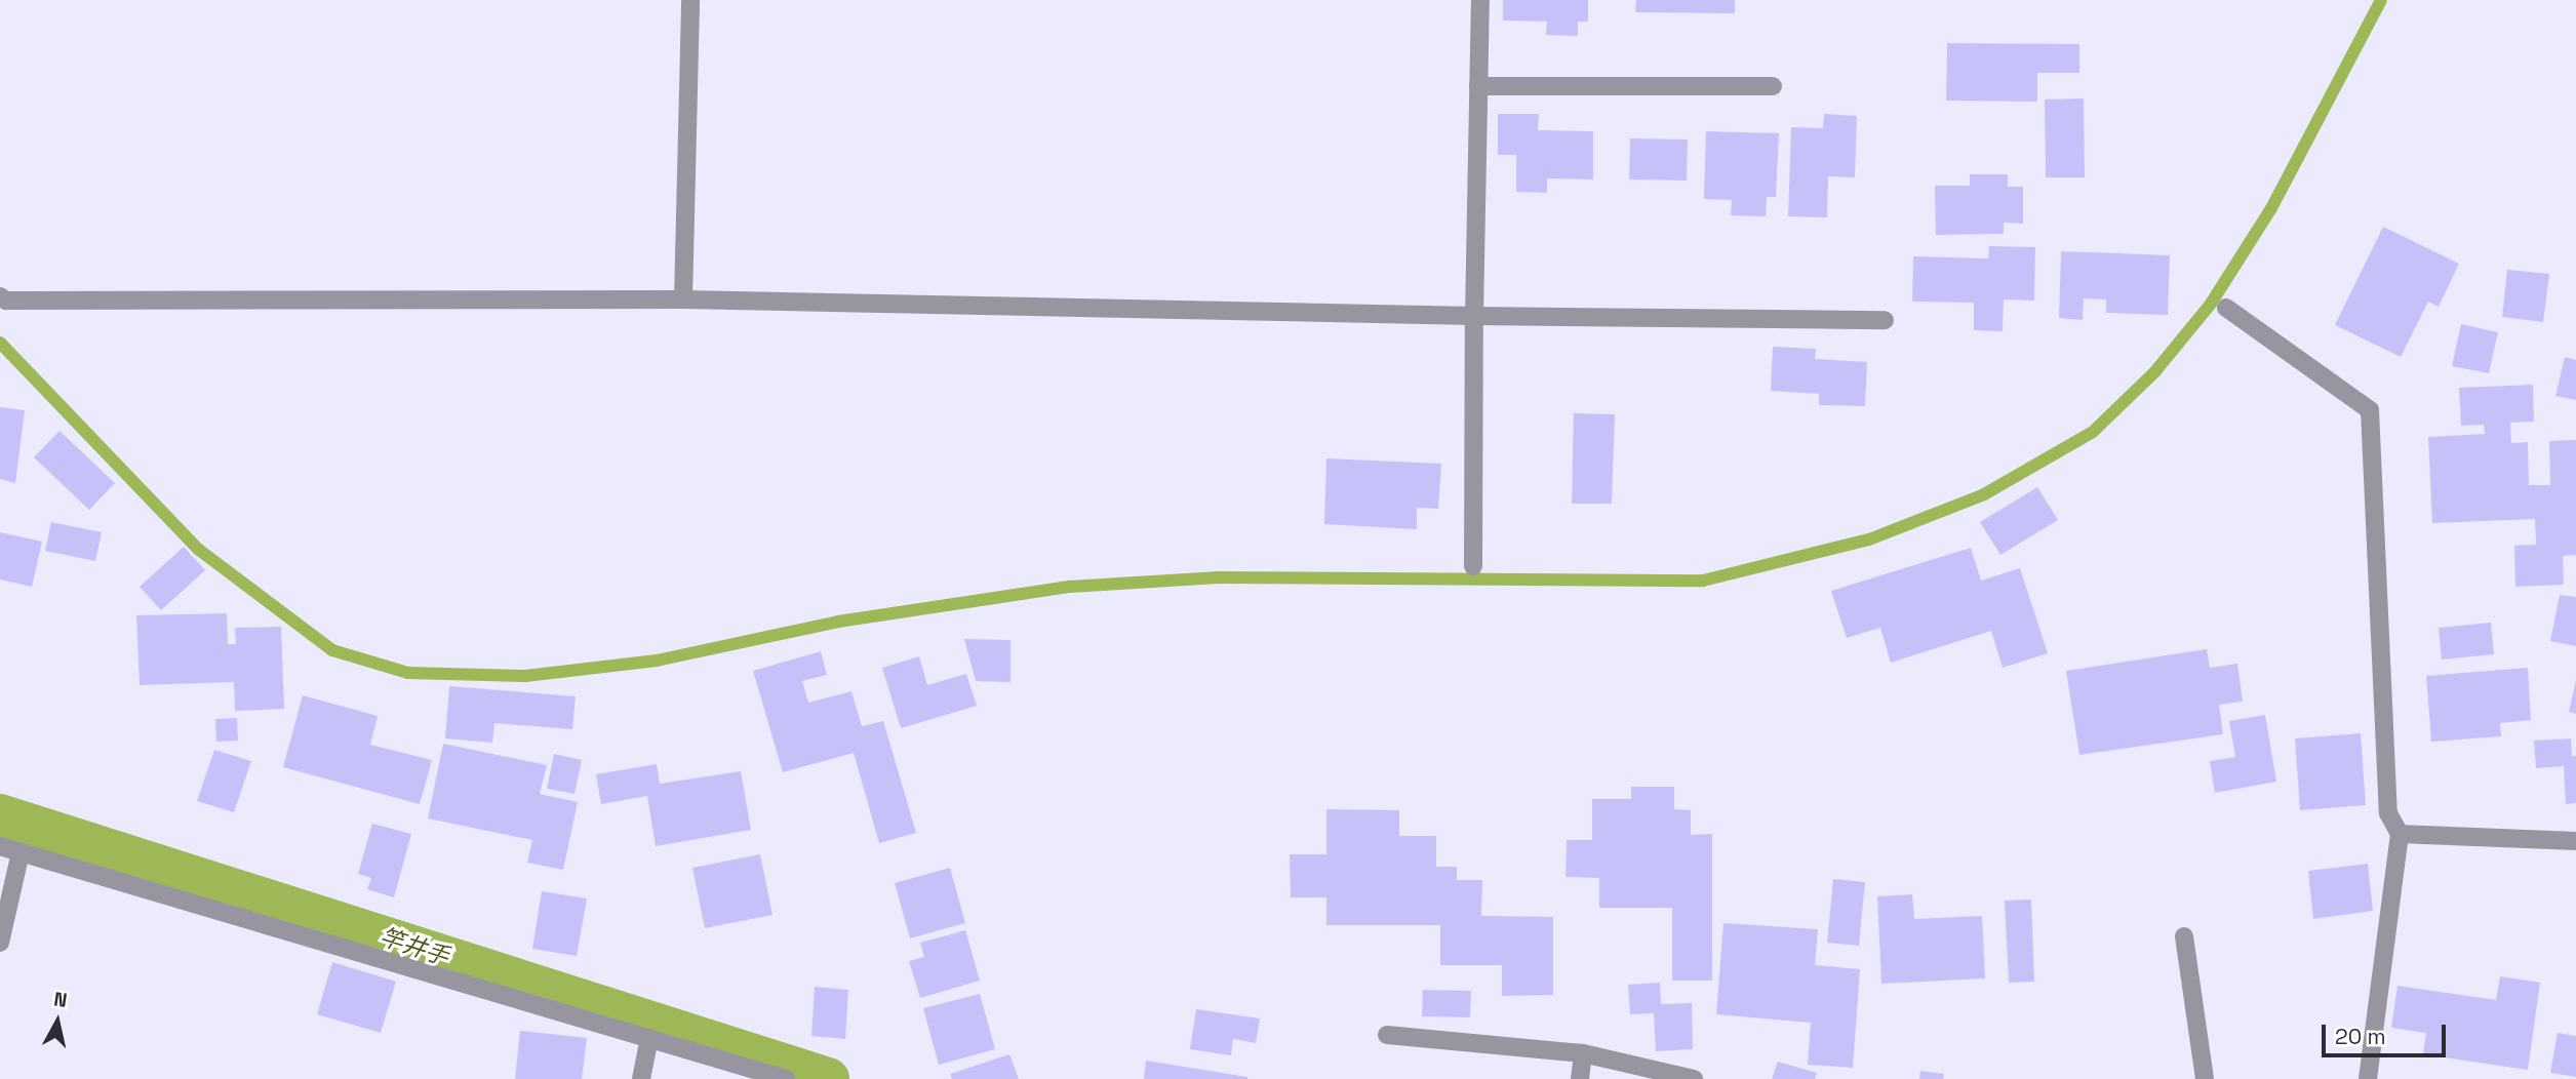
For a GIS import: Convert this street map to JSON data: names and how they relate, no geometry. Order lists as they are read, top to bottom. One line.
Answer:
{"water":["竿井手"],"scale_bar":"20 m","north":"top"}
